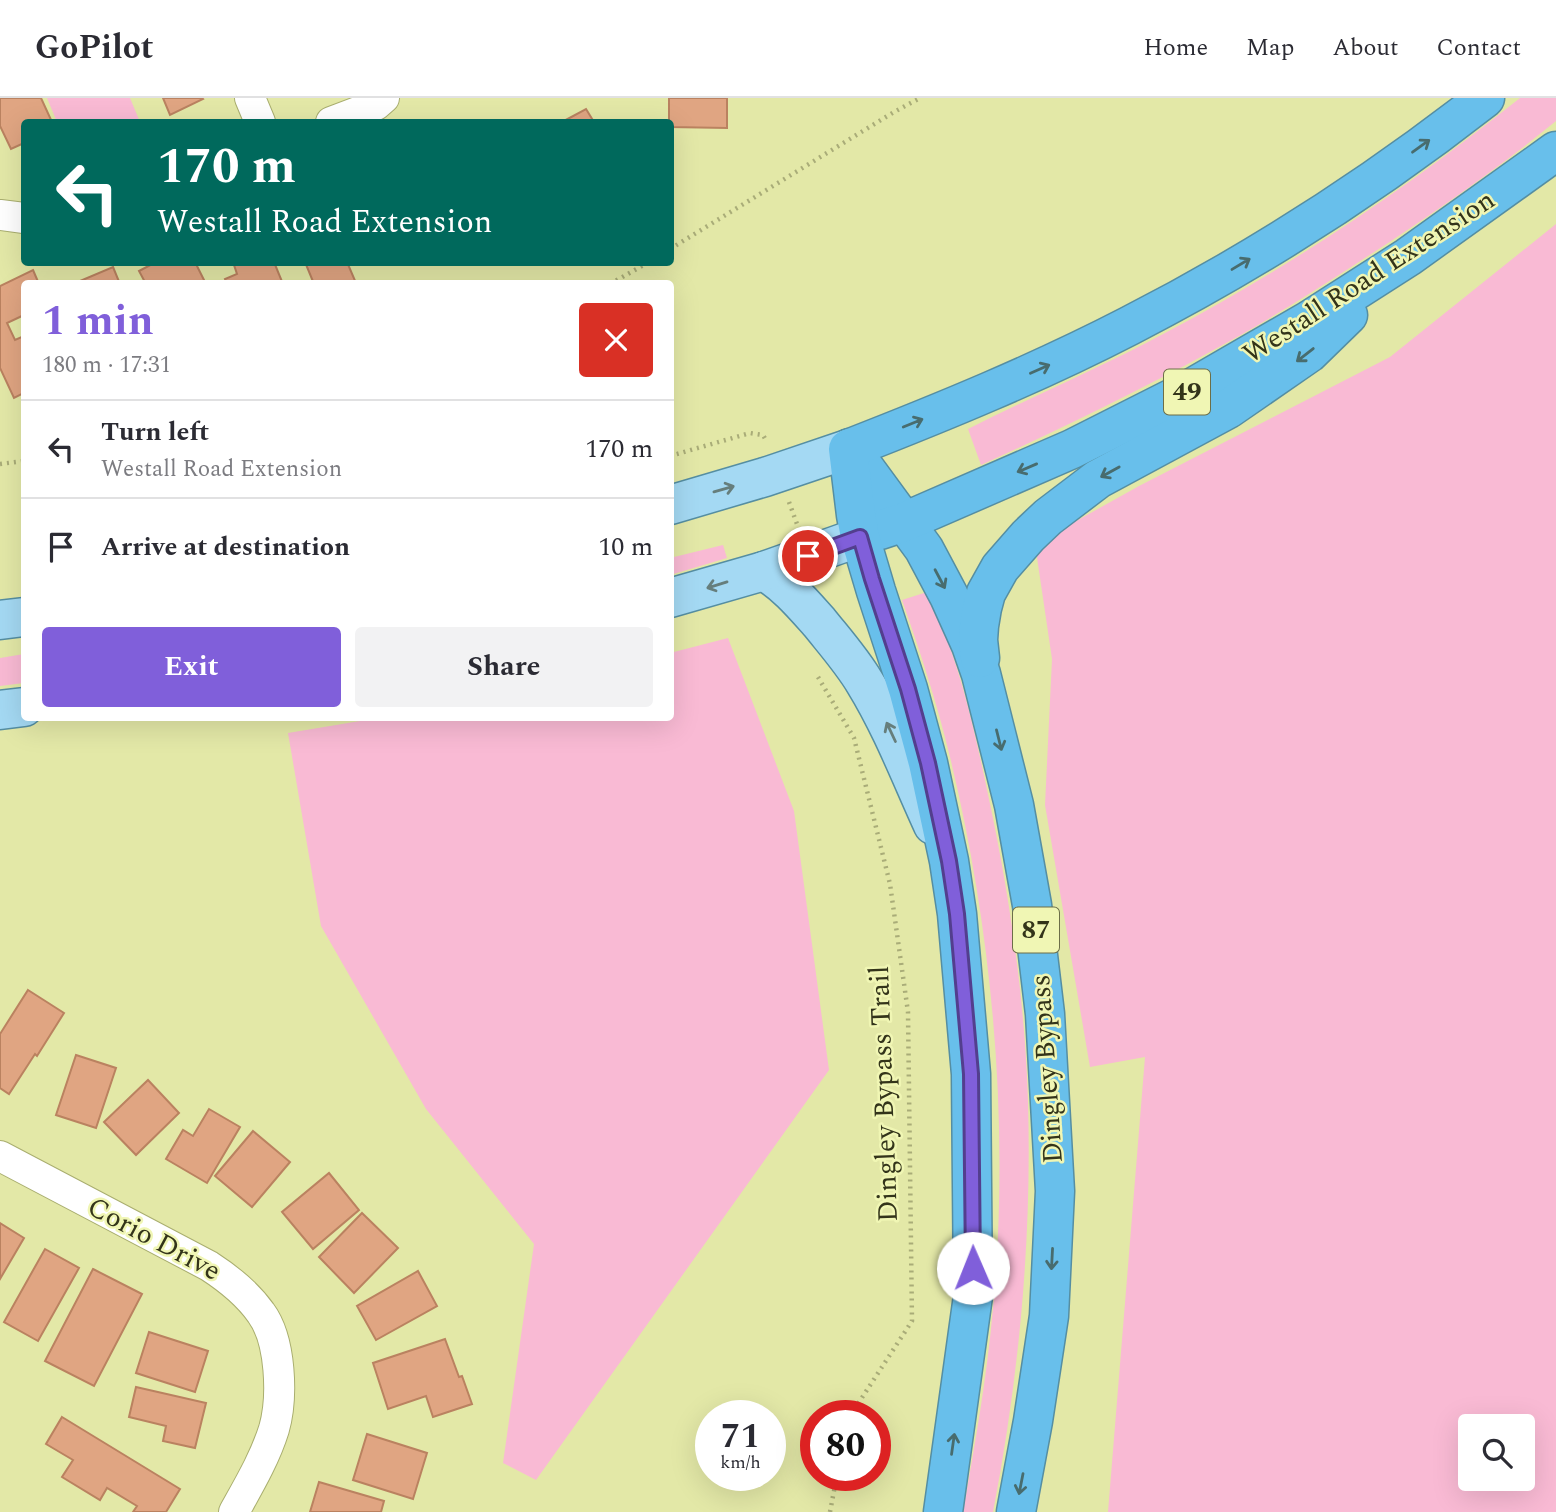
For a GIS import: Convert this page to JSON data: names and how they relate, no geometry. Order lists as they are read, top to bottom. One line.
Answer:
{"streets":{"highway":["Westall Road Extension","49","87","Dingley Bypass"],"street":["Corio Drive"],"path":["Dingley Bypass Trail"]},"crossings":[["Westall Road Extension","87"],["Westall Road Extension","Dingley Bypass"],["87","Dingley Bypass"]],"page":{"header":"GoPilot","nav":["Home","Map","About","Contact"],"turn":["170 m","Westall Road Extension"],"heading":["1 min","180 m · 17:31"],"list":[{"name":"Turn left","note":"Westall Road Extension","value":"170 m"},{"name":"Arrive at destination","value":"10 m"}],"buttons":["Exit","Share"],"speed":"71 km/h","limit":"80"}}
